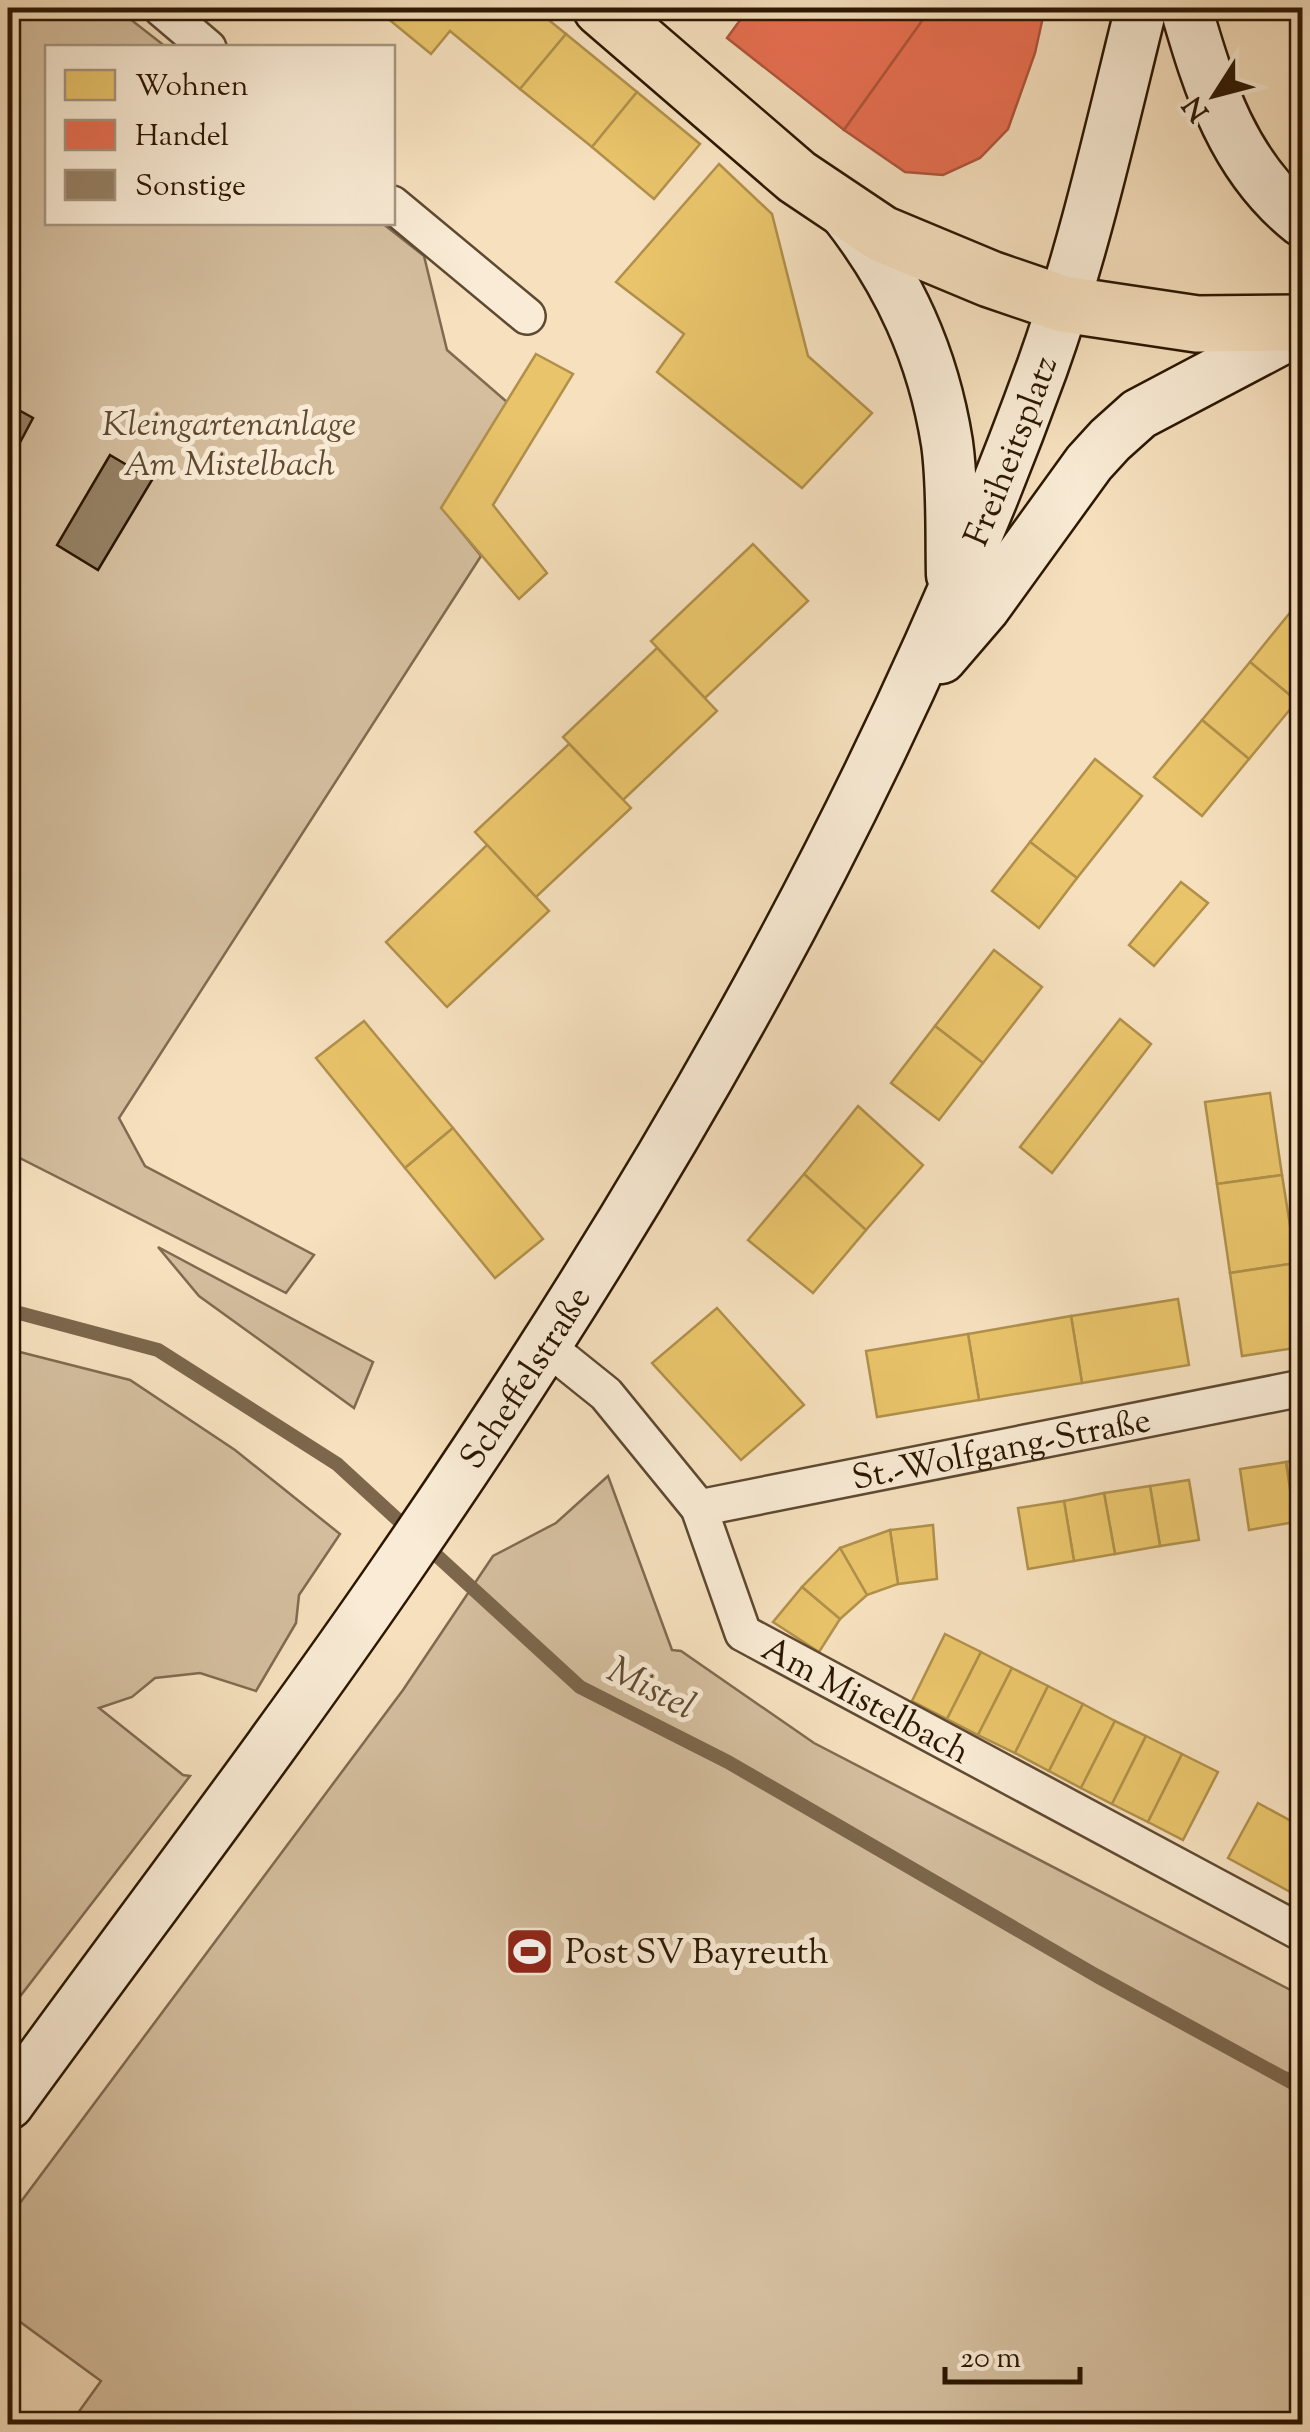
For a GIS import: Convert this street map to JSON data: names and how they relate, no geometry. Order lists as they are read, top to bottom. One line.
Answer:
{"streets":{"main road":["Freiheitsplatz","Scheffelstraße"],"street":["St.-Wolfgang-Straße","Am Mistelbach"]},"crossings":[["Freiheitsplatz","Scheffelstraße"],["Scheffelstraße","Am Mistelbach"],["St.-Wolfgang-Straße","Am Mistelbach"]],"water":["Mistel"],"parks":["Kleingartenanlage Am Mistelbach"],"places":{"sports":["Post SV Bayreuth"]},"legend":["Wohnen","Handel","Sonstige"],"scale_bar":"20 m","north":"bottom left"}
